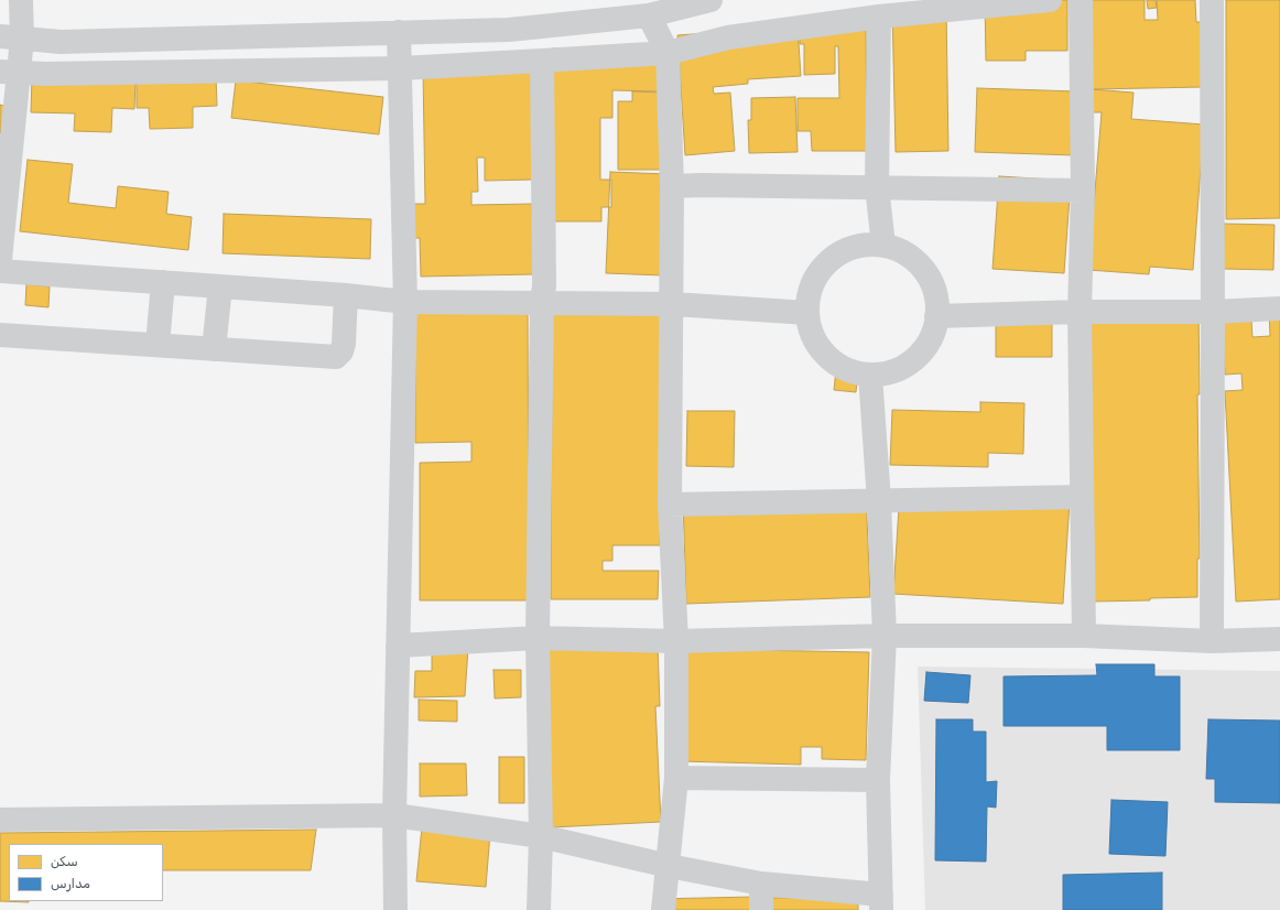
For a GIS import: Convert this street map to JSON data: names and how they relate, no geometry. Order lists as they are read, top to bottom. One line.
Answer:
{"legend":["سكن","مدارس"]}
